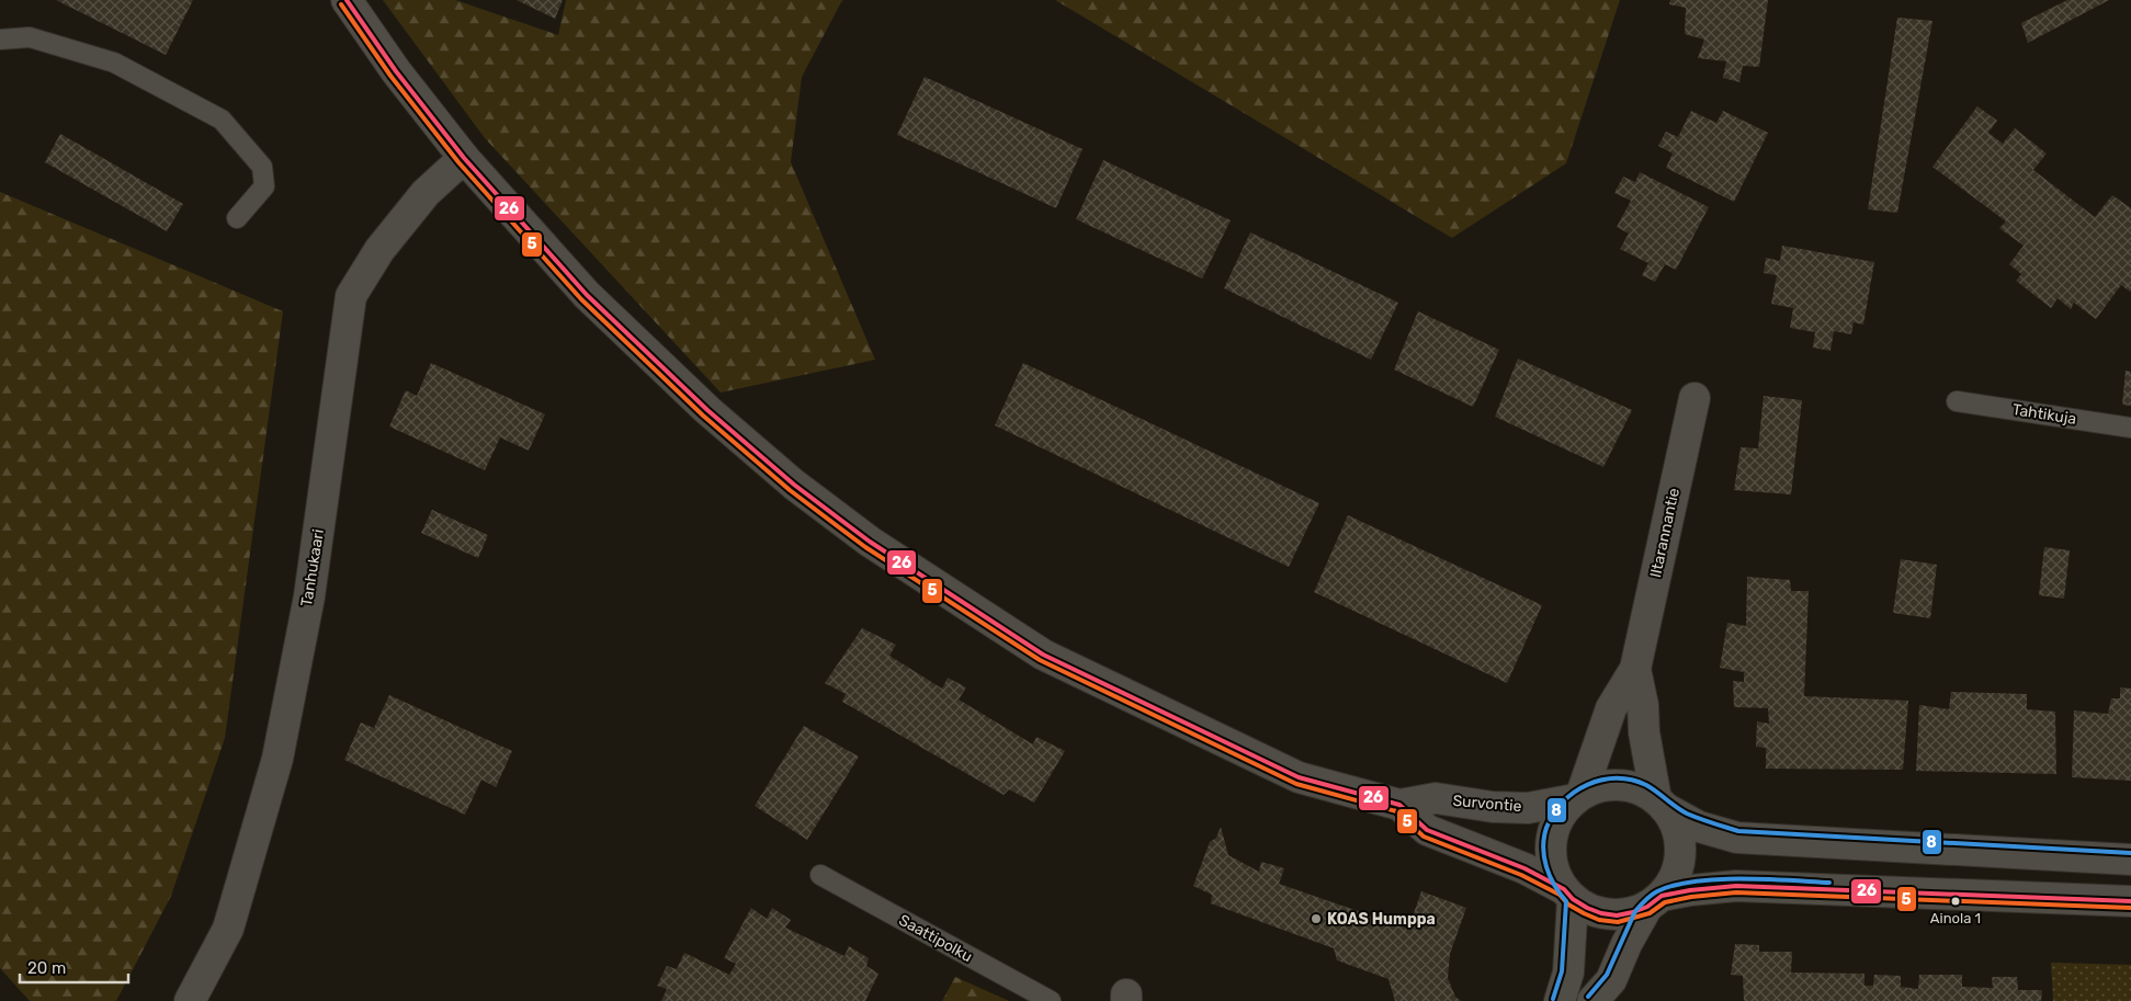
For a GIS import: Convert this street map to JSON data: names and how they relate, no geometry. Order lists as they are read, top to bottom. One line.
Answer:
{"streets":{"main road":["Iltarannantie","Tanhukaari","Survontie"],"lane":["Tahtikuja","Saattipolku"]},"crossings":[["Iltarannantie","Survontie"],["Tanhukaari","Survontie"]],"places":["Ainola 1","KOAS Humppa"],"lines":["transit line 26","transit line 5","transit line 8"],"scale_bar":"20 m"}
